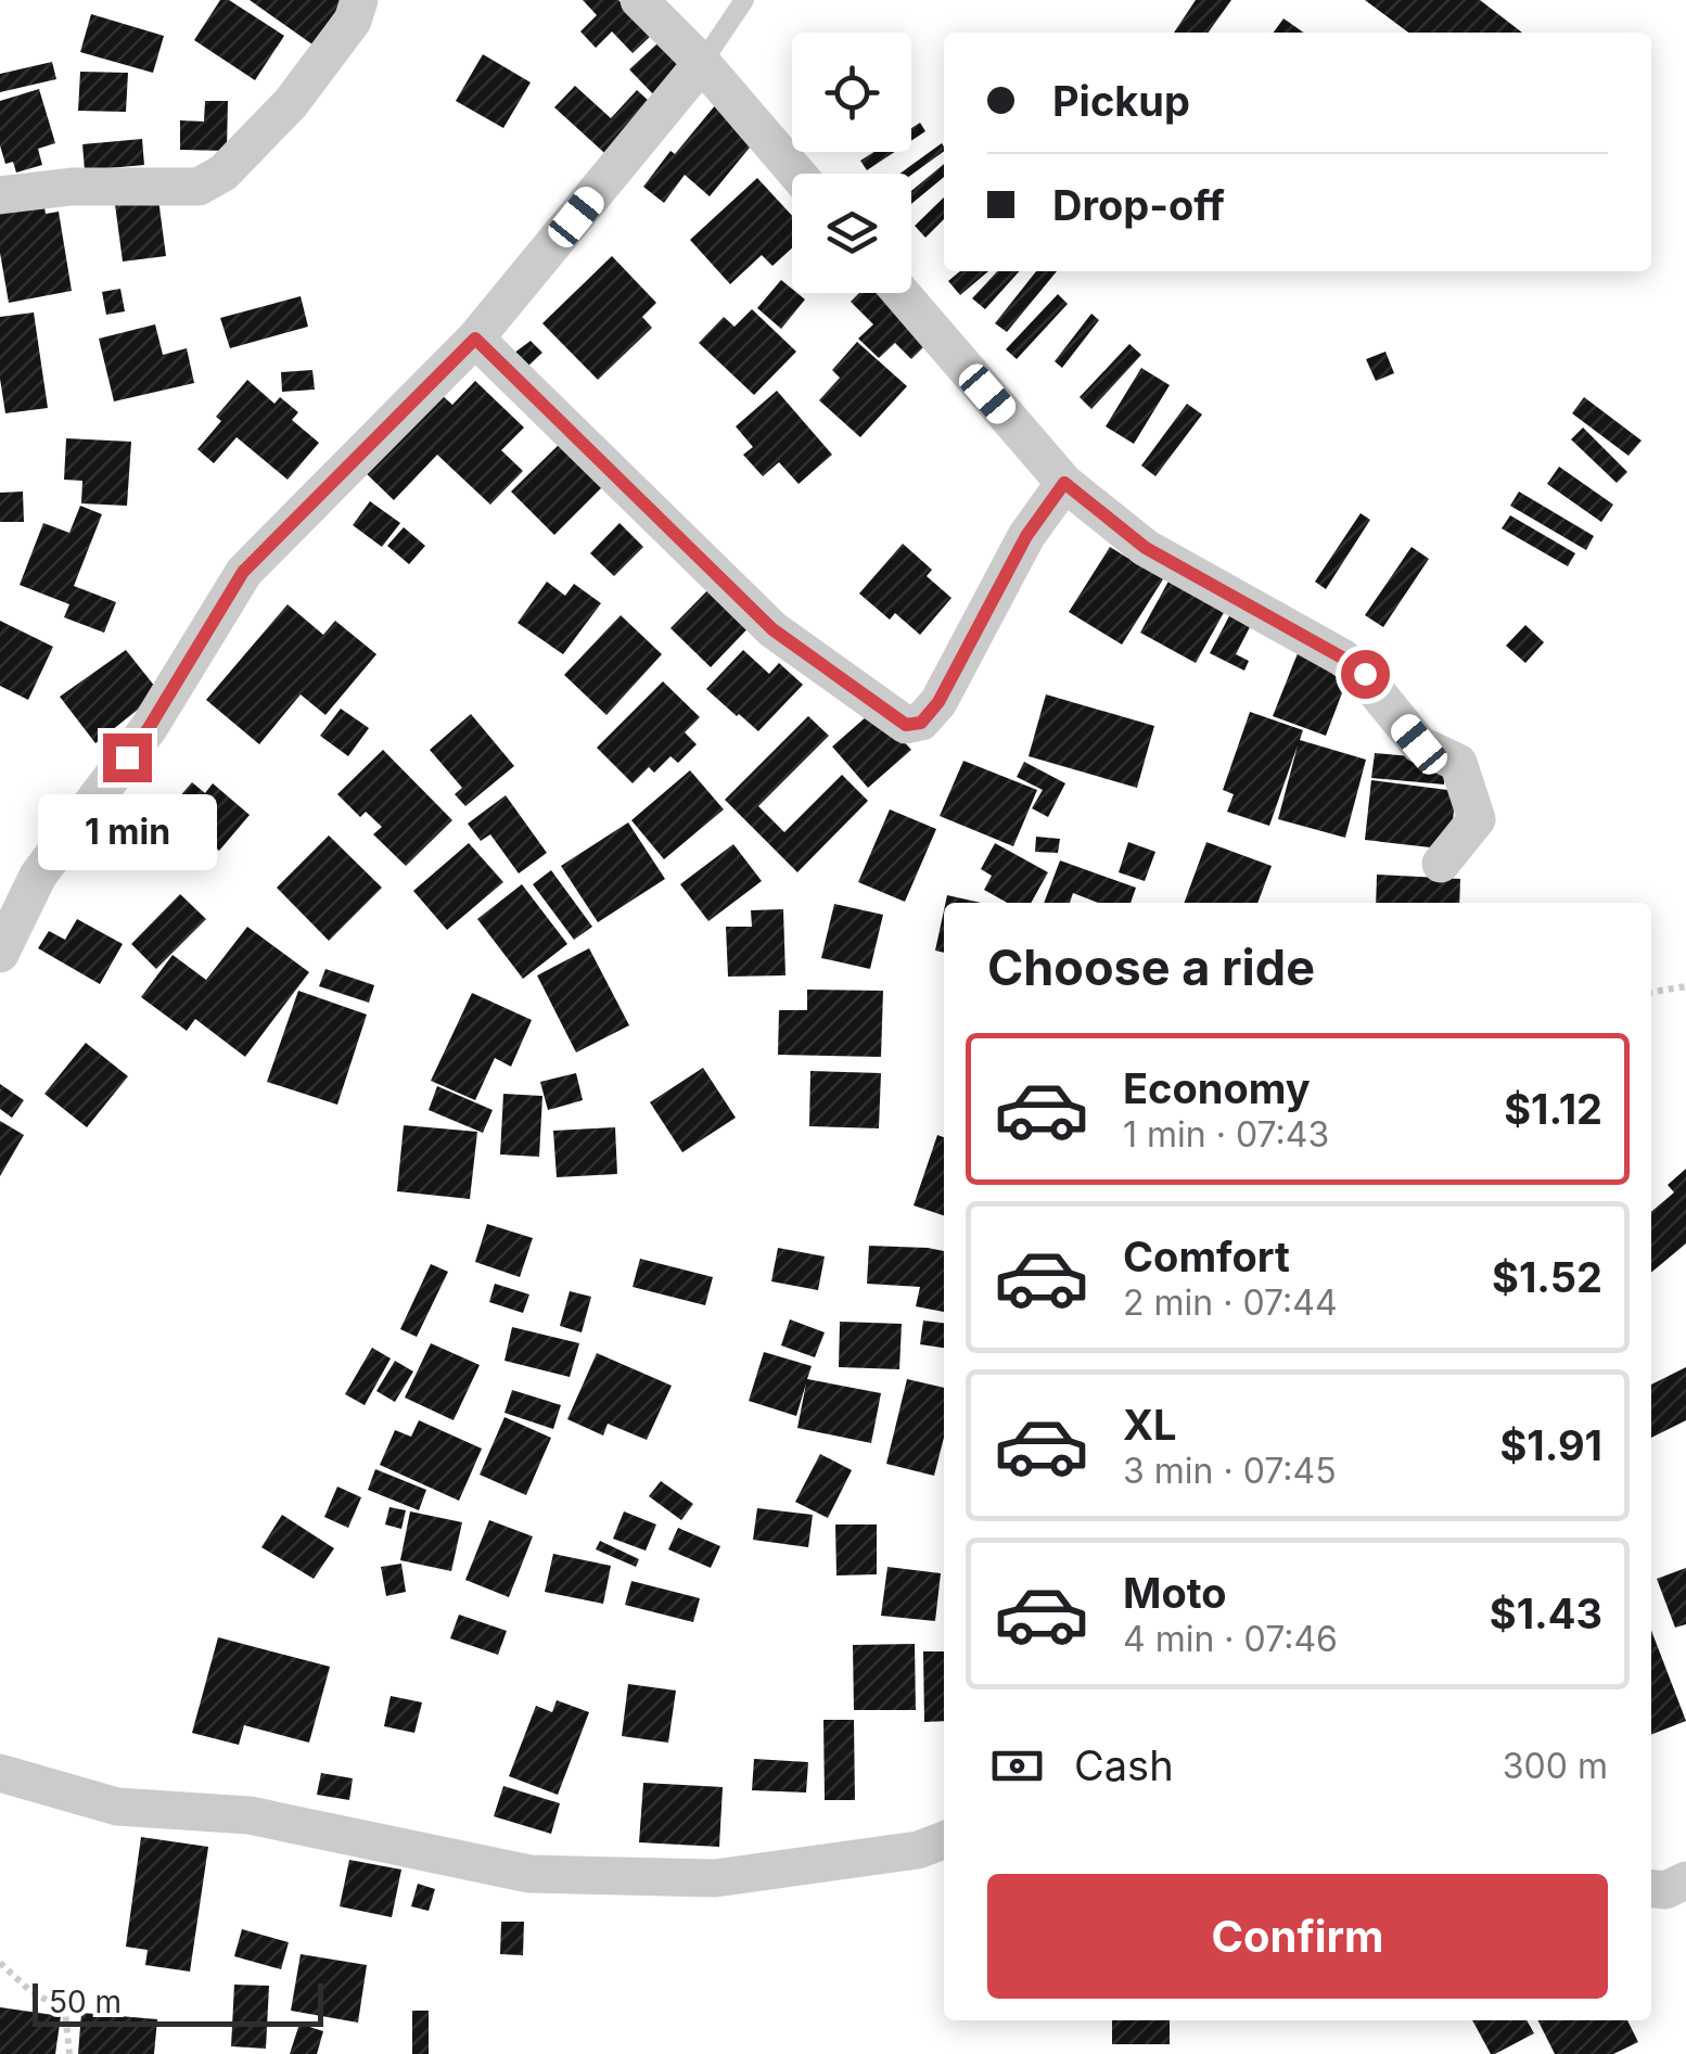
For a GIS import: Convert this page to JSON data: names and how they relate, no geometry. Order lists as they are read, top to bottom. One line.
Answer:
{"scale_bar":"50 m","page":{"banner":["Pickup","Drop-off"],"bubble":"1 min","heading":"Choose a ride","list":[{"name":"Economy","note":"1 min · 07:43","value":"$1.12"},{"name":"Comfort","note":"2 min · 07:44","value":"$1.52"},{"name":"XL","note":"3 min · 07:45","value":"$1.91"},{"name":"Moto","note":"4 min · 07:46","value":"$1.43"}],"pay":["Cash","300 m"],"buttons":"Confirm","scale":"50 m"}}
